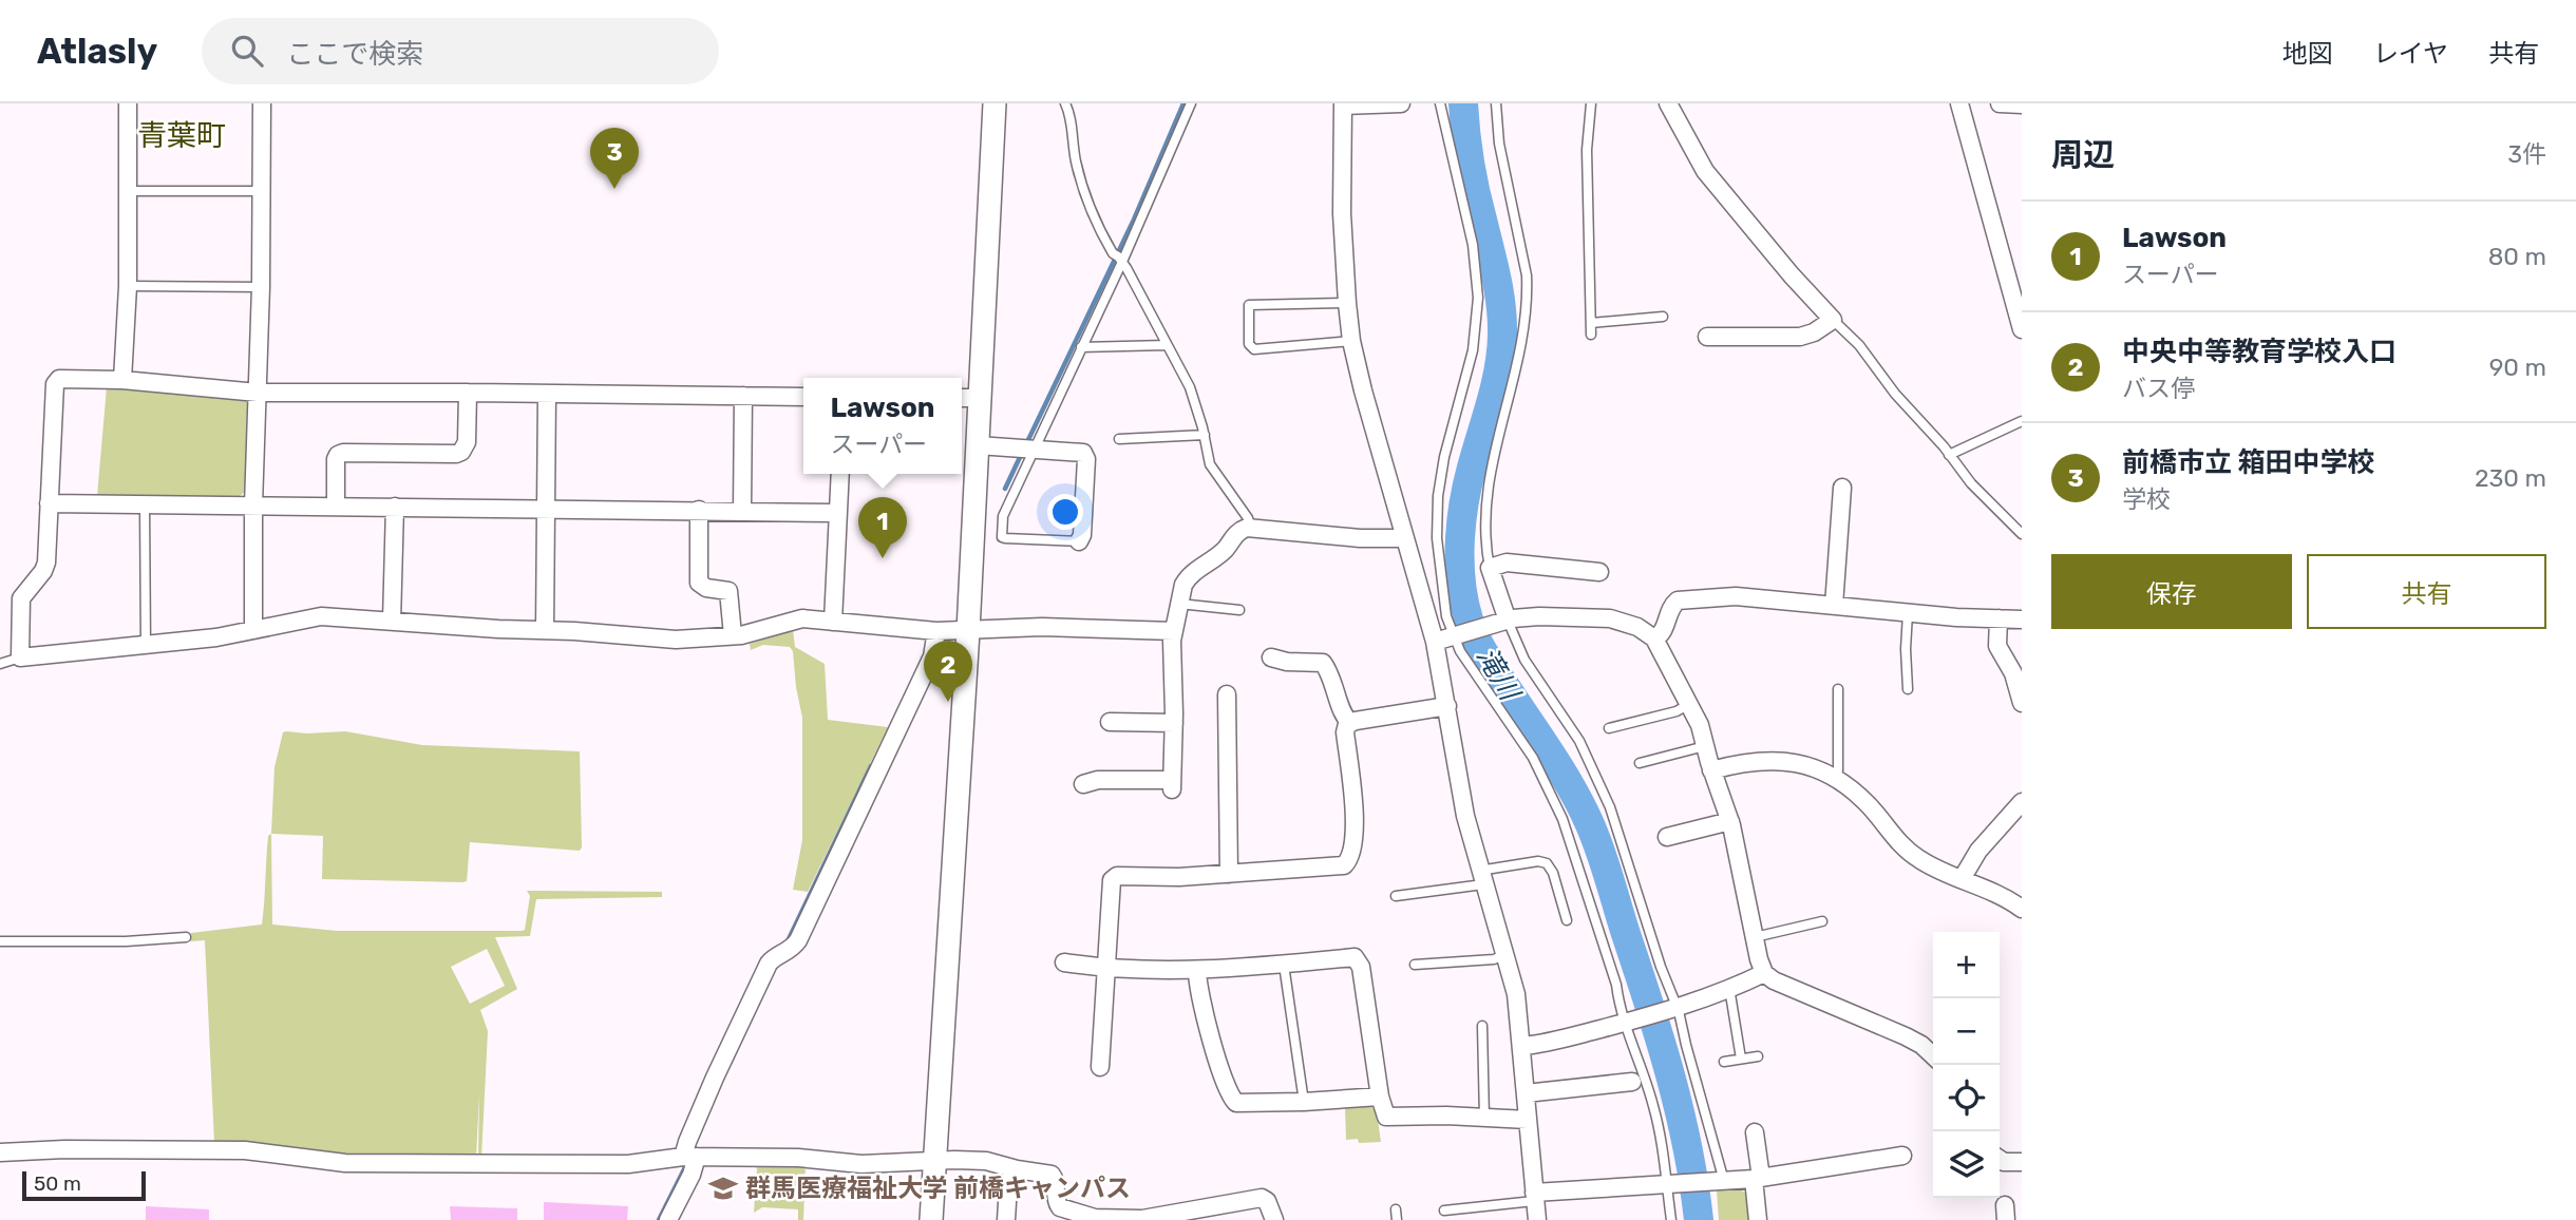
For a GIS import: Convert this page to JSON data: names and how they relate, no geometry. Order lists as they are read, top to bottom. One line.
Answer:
{"districts":["青葉町"],"water":["滝川"],"places":{"school or university":["群馬医療福祉大学 前橋キャンパス"]},"scale_bar":"50 m","page":{"header":"Atlasly","search":"ここで検索","nav":["地図","レイヤ","共有"],"heading":["周辺","3件"],"pins":["3","1","2"],"list":[{"mark":"1","name":"Lawson","note":"スーパー","value":"80 m"},{"mark":"2","name":"中央中等教育学校入口","note":"バス停","value":"90 m"},{"mark":"3","name":"前橋市立 箱田中学校","note":"学校","value":"230 m"}],"popup":["Lawson","スーパー"],"buttons":["保存","共有"],"map_buttons":["+","−"],"scale":"50 m"}}
